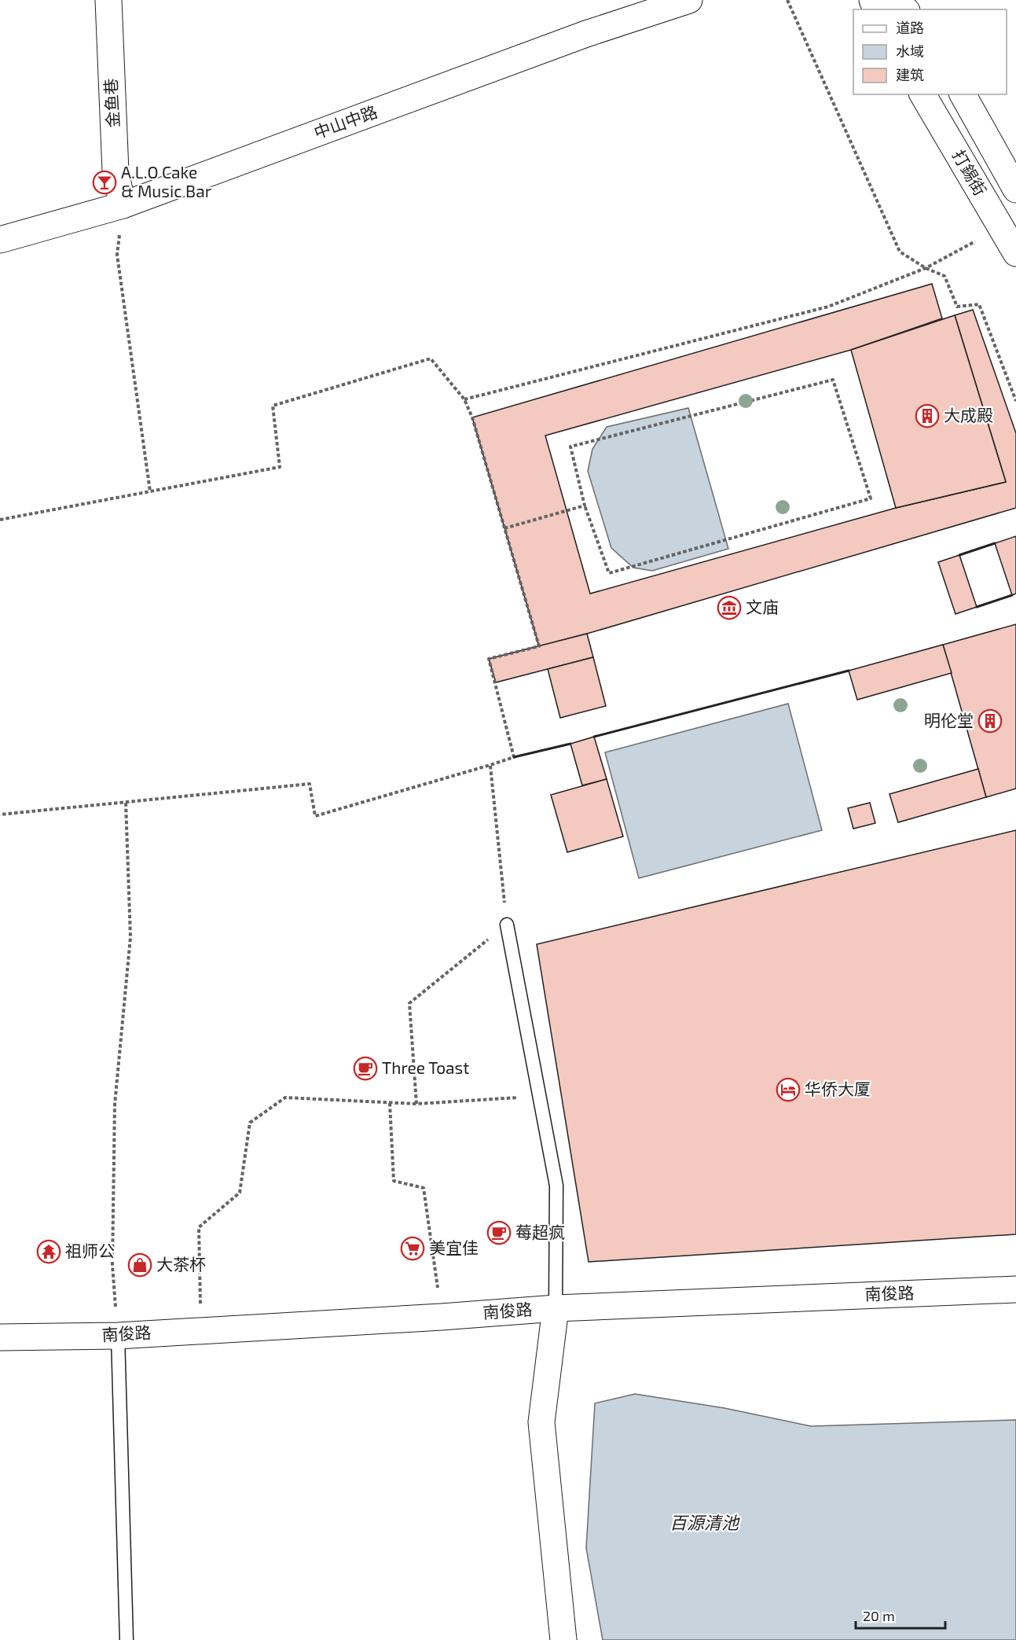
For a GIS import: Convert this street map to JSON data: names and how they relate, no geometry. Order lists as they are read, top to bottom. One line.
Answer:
{"streets":{"main road":["金鱼巷","中山中路","打錫街","南俊路"]},"crossings":[["金鱼巷","中山中路"]],"water":["百源清池"],"places":{"bar":["A.L.O Cake & Music Bar"],"building":["大成殿","明伦堂"],"museum":["文庙"],"cafe":["Three Toast","莓超疯"],"hotel":["华侨大厦"],"supermarket":["美宜佳"],"temple":["祖师公"],"shop":["大茶杯"]},"legend":["道路","水域","建筑"],"scale_bar":"20 m"}
